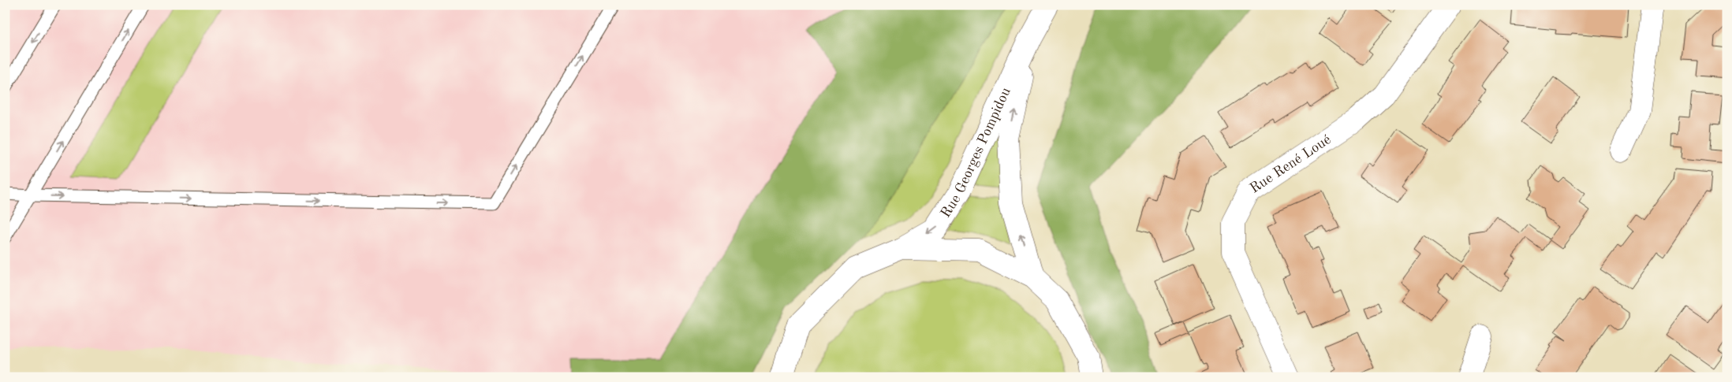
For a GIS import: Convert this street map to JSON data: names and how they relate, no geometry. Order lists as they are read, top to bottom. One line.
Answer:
{"streets":{"main road":["Rue Georges Pompidou","Rue René Loué"]}}
